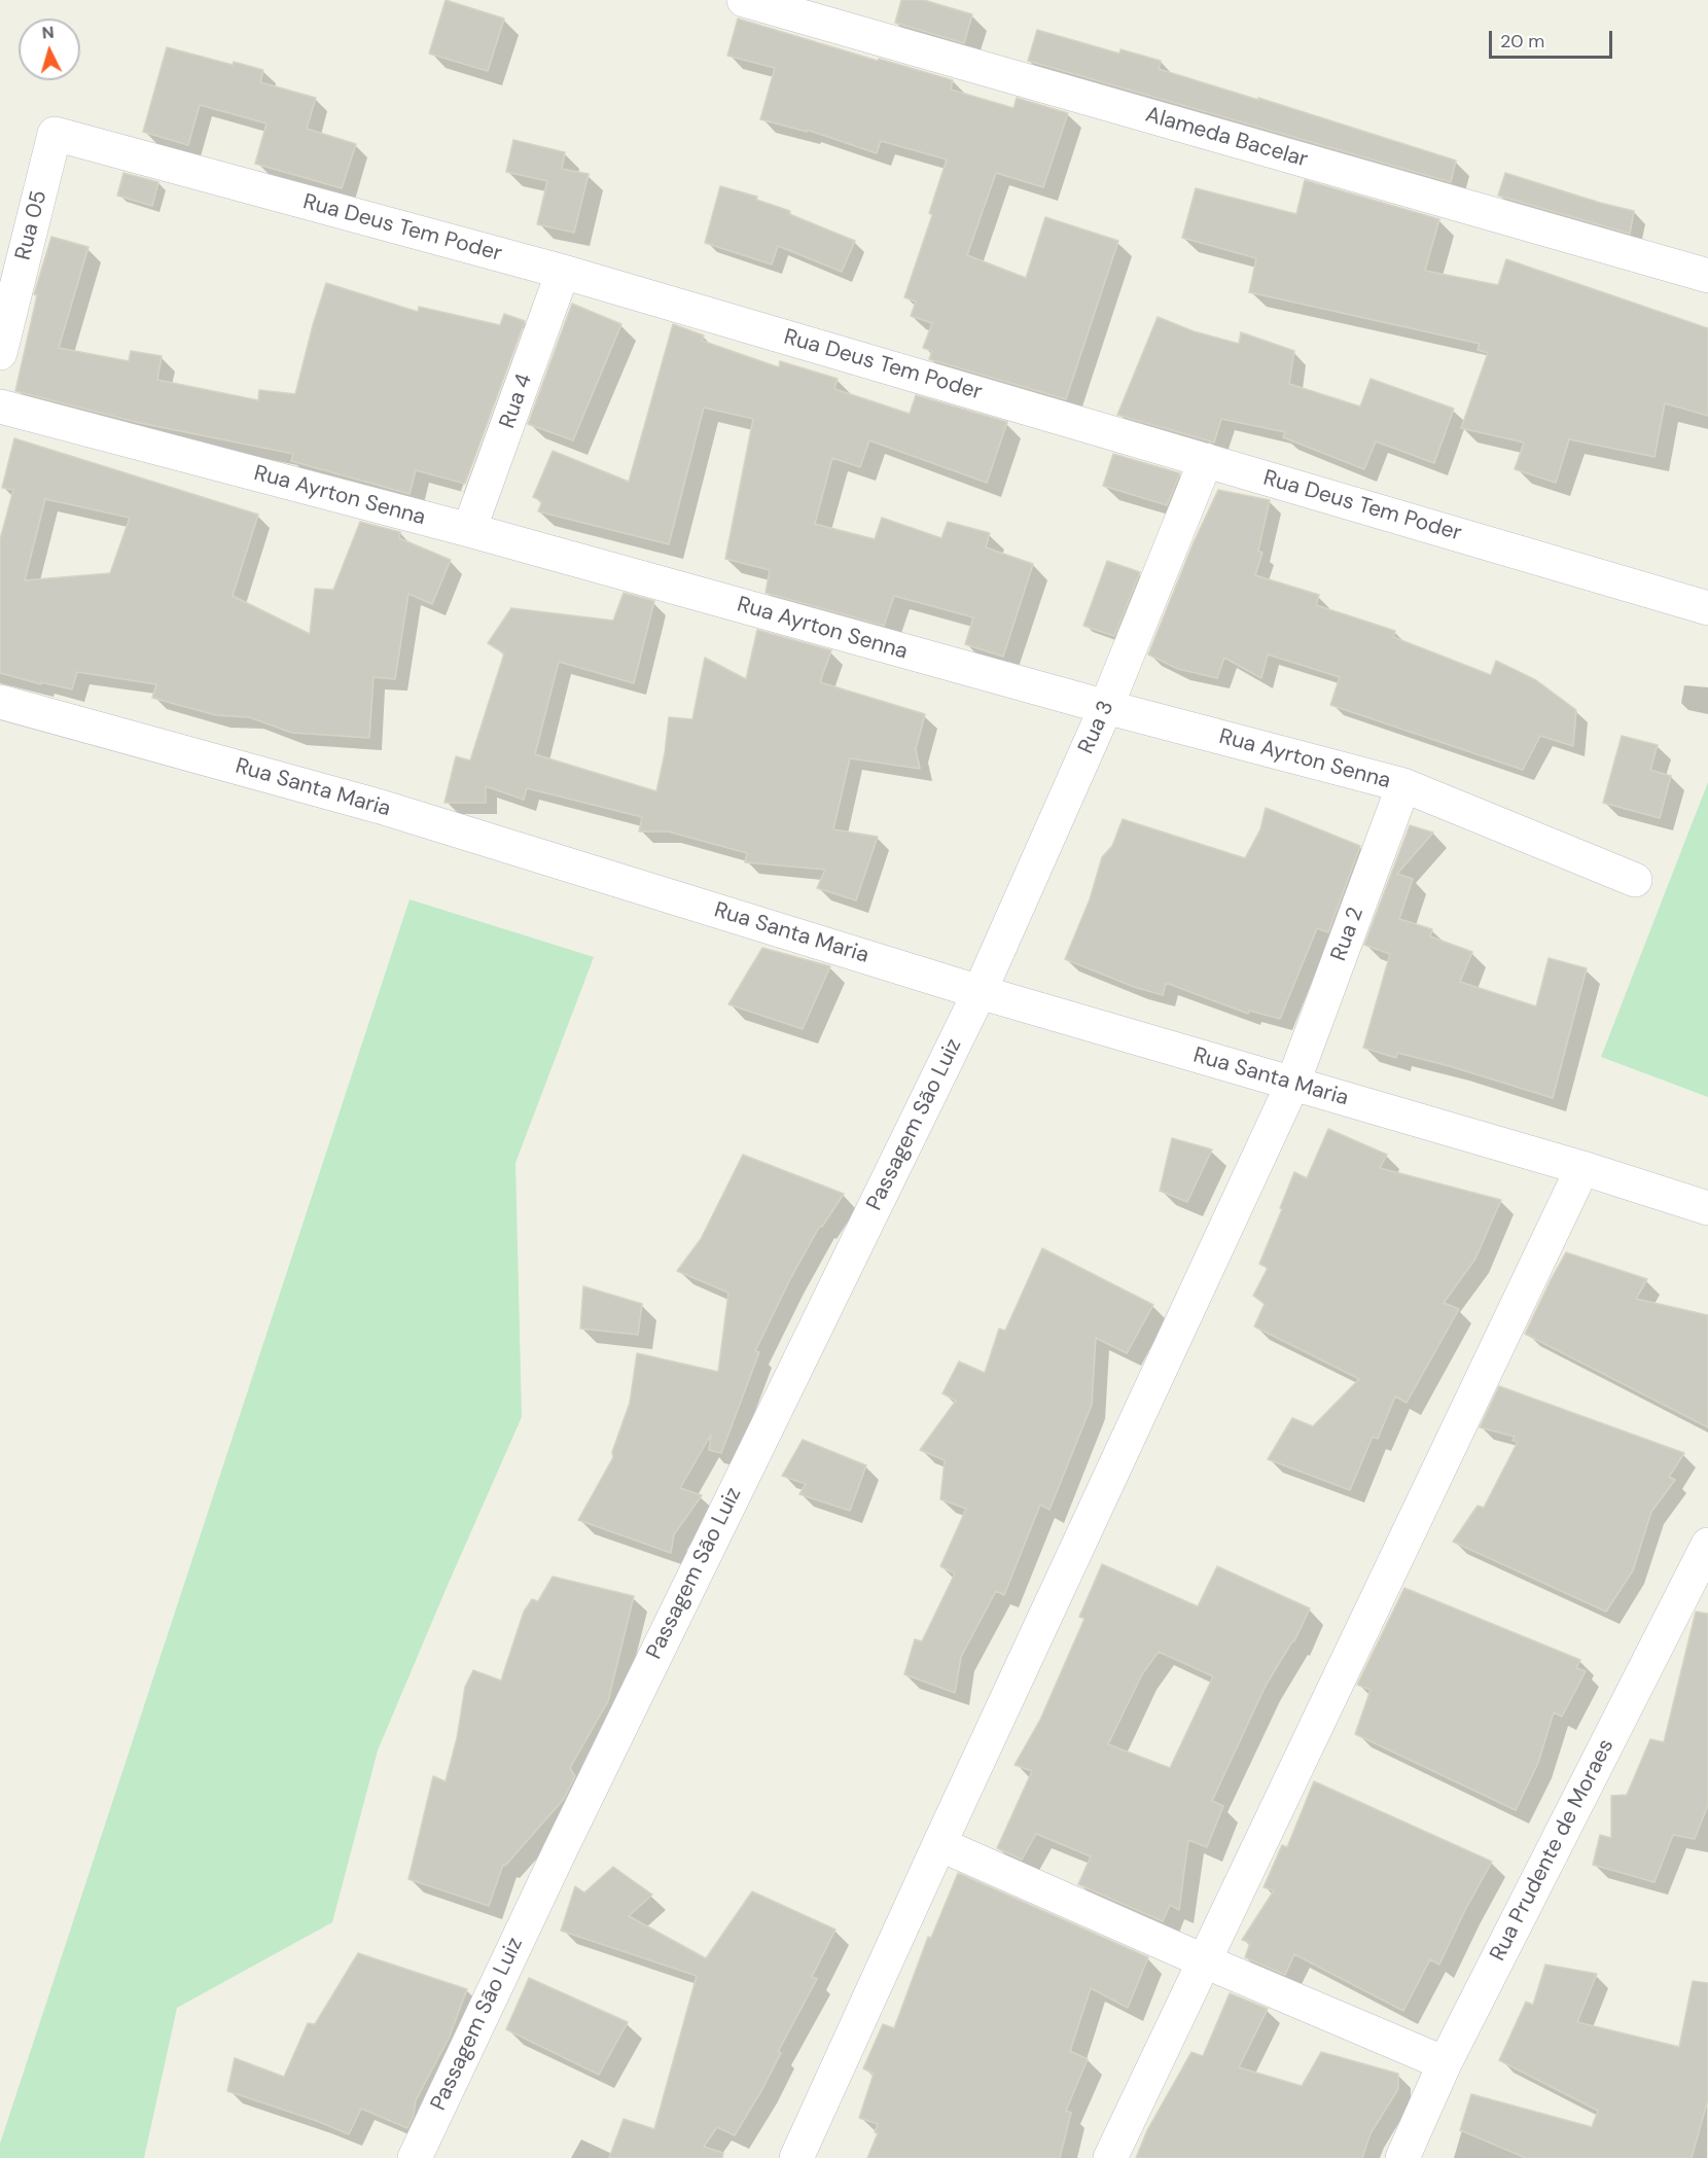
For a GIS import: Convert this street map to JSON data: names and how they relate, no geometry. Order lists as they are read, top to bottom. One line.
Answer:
{"streets":{"street":["Alameda Bacelar","Rua 05","Rua Deus Tem Poder","Rua 4","Rua Ayrton Senna","Rua 3","Rua Santa Maria","Rua 2","Passagem São Luiz","Rua Prudente de Moraes"]},"crossings":[["Rua 05","Rua Deus Tem Poder"],["Rua Deus Tem Poder","Rua 4"],["Rua Deus Tem Poder","Rua 3"],["Rua 4","Rua Ayrton Senna"],["Rua Ayrton Senna","Rua 3"],["Rua Ayrton Senna","Rua 2"],["Rua 3","Rua Santa Maria"],["Rua 3","Passagem São Luiz"],["Rua Santa Maria","Rua 2"],["Rua Santa Maria","Passagem São Luiz"]],"scale_bar":"20 m","north":"top"}
